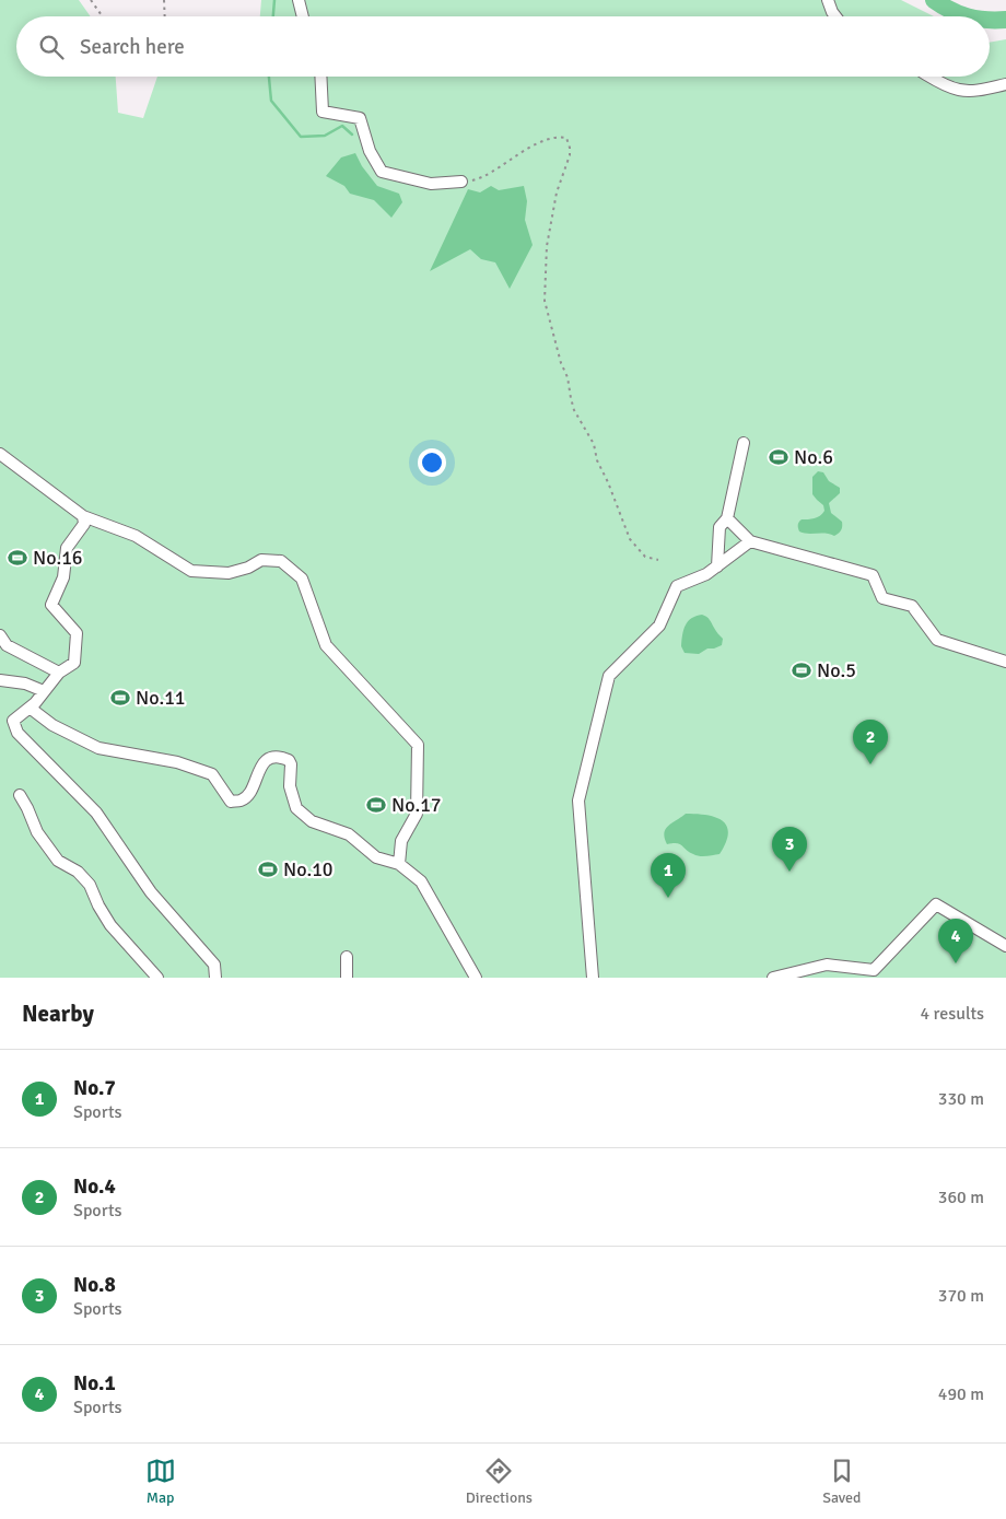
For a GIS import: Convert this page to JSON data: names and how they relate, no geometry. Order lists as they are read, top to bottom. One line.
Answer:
{"places":{"sports":["No.6","No.16","No.5","No.11","No.17","No.10"]},"page":{"search":"Search here","pins":["2","3","1","4"],"heading":["Nearby","4 results"],"list":[{"mark":"1","name":"No.7","note":"Sports","value":"330 m"},{"mark":"2","name":"No.4","note":"Sports","value":"360 m"},{"mark":"3","name":"No.8","note":"Sports","value":"370 m"},{"mark":"4","name":"No.1","note":"Sports","value":"490 m"}],"nav":["Map","Directions","Saved"]}}
